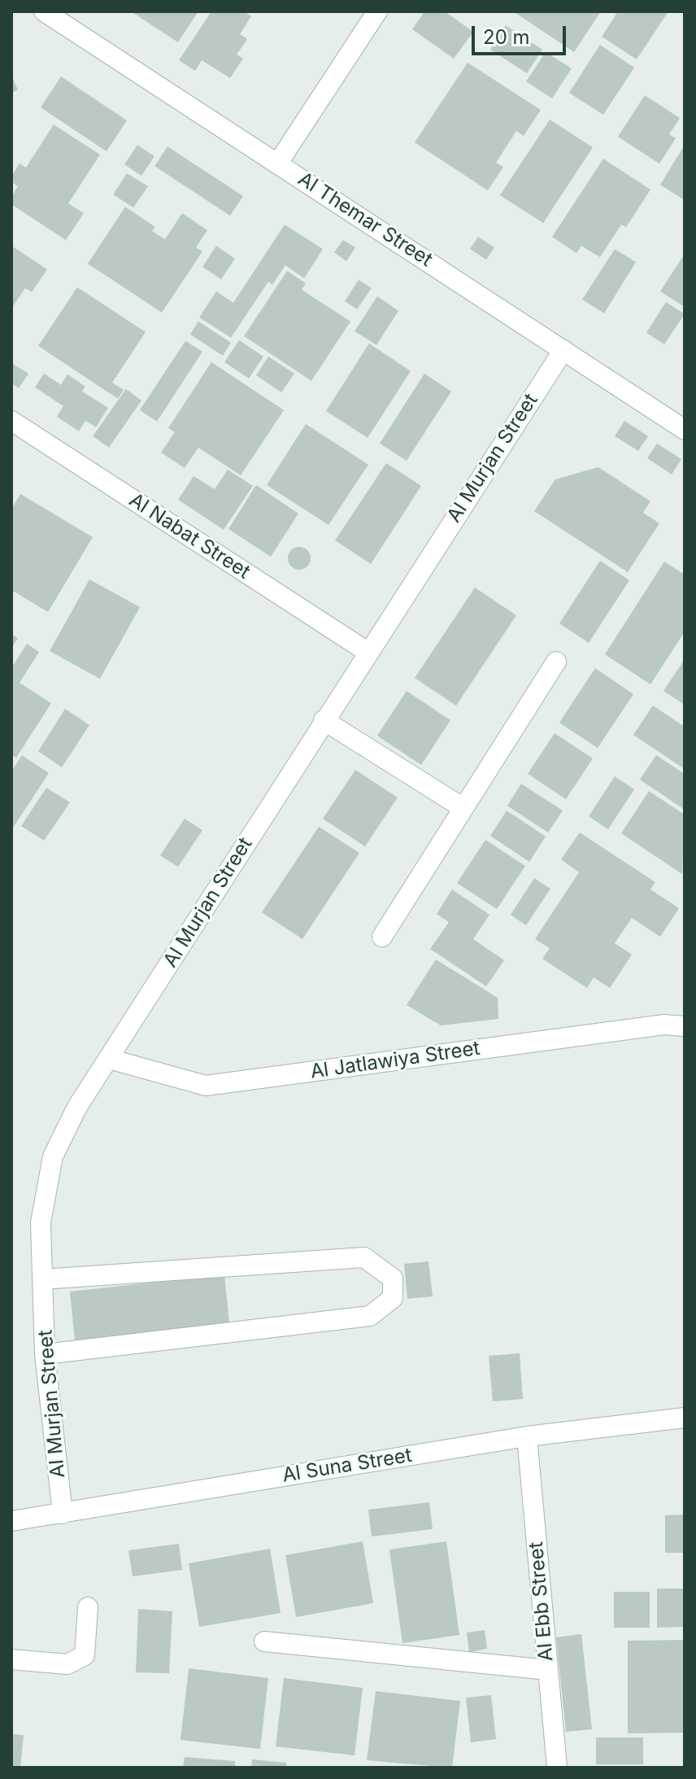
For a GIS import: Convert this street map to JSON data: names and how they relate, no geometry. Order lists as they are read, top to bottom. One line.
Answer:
{"streets":{"street":["Al Themar Street","Al Murjan Street","Al Nabat Street","Al Jatlawiya Street","Al Suna Street","Al Ebb Street"]},"crossings":[["Al Themar Street","Al Murjan Street"],["Al Murjan Street","Al Nabat Street"],["Al Murjan Street","Al Jatlawiya Street"],["Al Murjan Street","Al Suna Street"],["Al Suna Street","Al Ebb Street"]],"scale_bar":"20 m"}
